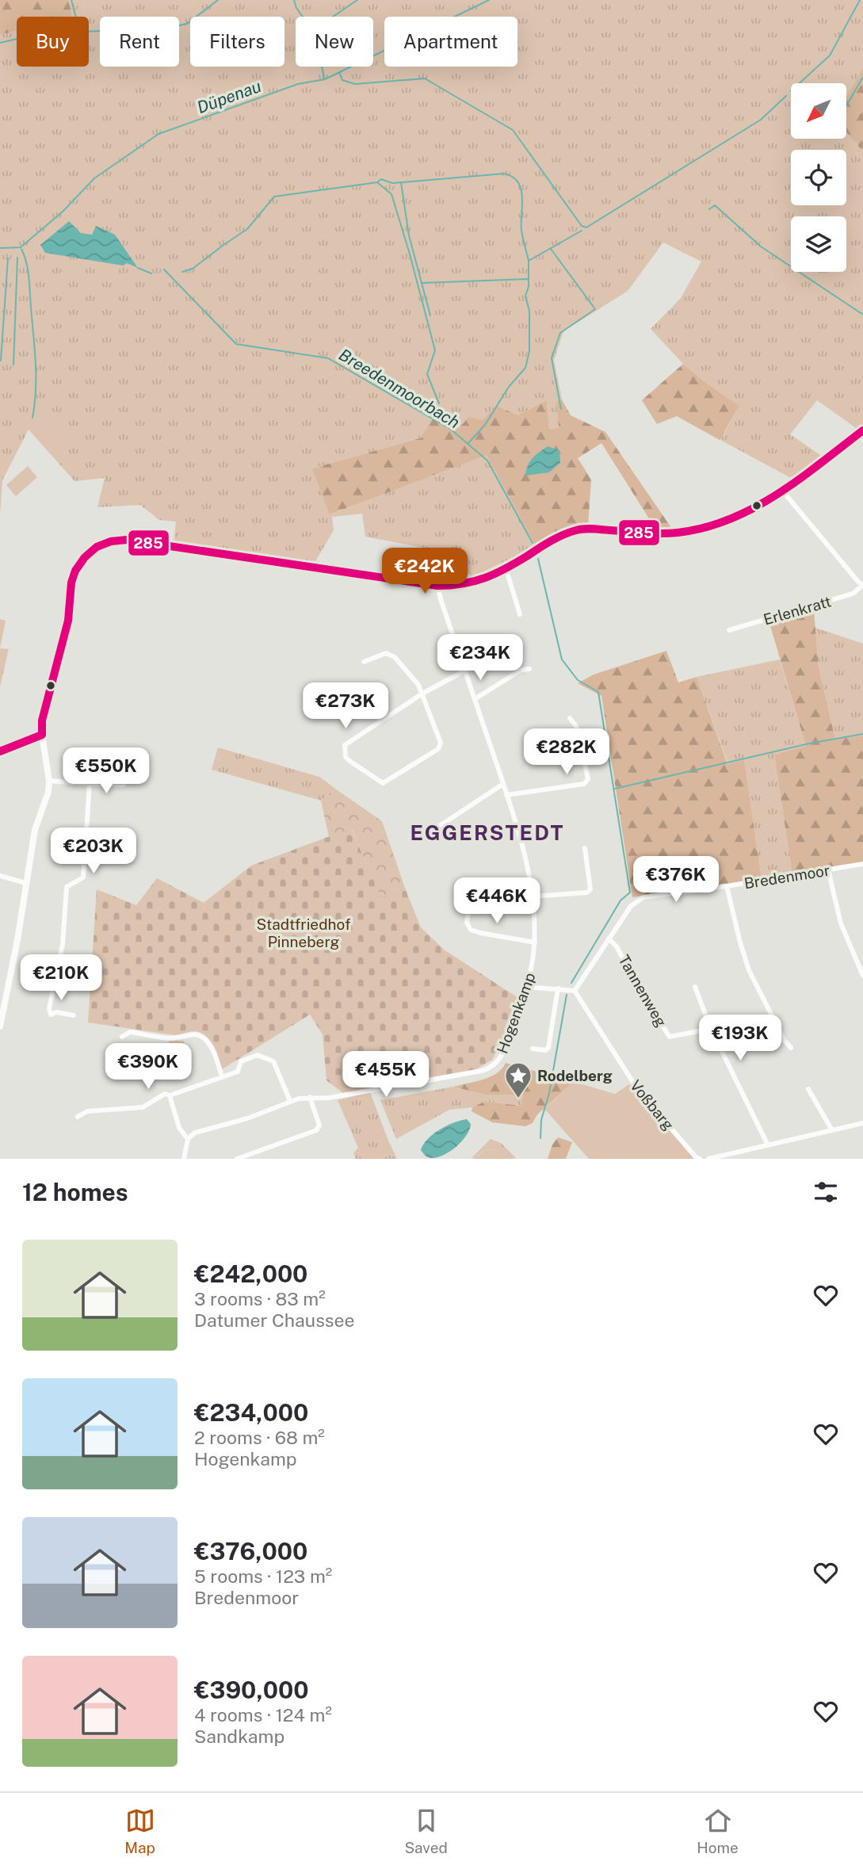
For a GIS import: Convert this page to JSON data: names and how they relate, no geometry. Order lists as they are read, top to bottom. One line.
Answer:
{"streets":{"street":["Erlenkratt","Bredenmoor","Tannenweg","Hogenkamp","Voßbarg"]},"crossings":[["Bredenmoor","Tannenweg"],["Bredenmoor","Voßbarg"]],"districts":["EGGERSTEDT"],"water":["Düpenau","Breedenmoorbach"],"parks":["Stadtfriedhof Pinneberg"],"places":{"place":["Rodelberg"]},"lines":["transit line 285"],"north":"bottom left","page":{"chip":["Buy","Rent","Filters","New","Apartment"],"price":["€242K","€234K","€273K","€282K","€550K","€203K","€376K","€446K","€210K","€193K","€390K","€455K"],"heading":"12 homes","list":[{"name":"€242,000","note":"3 rooms · 83 m² · Datumer Chaussee"},{"name":"€234,000","note":"2 rooms · 68 m² · Hogenkamp"},{"name":"€376,000","note":"5 rooms · 123 m² · Bredenmoor"},{"name":"€390,000","note":"4 rooms · 124 m² · Sandkamp"}],"tabs":["Map","Saved","Home"]}}
